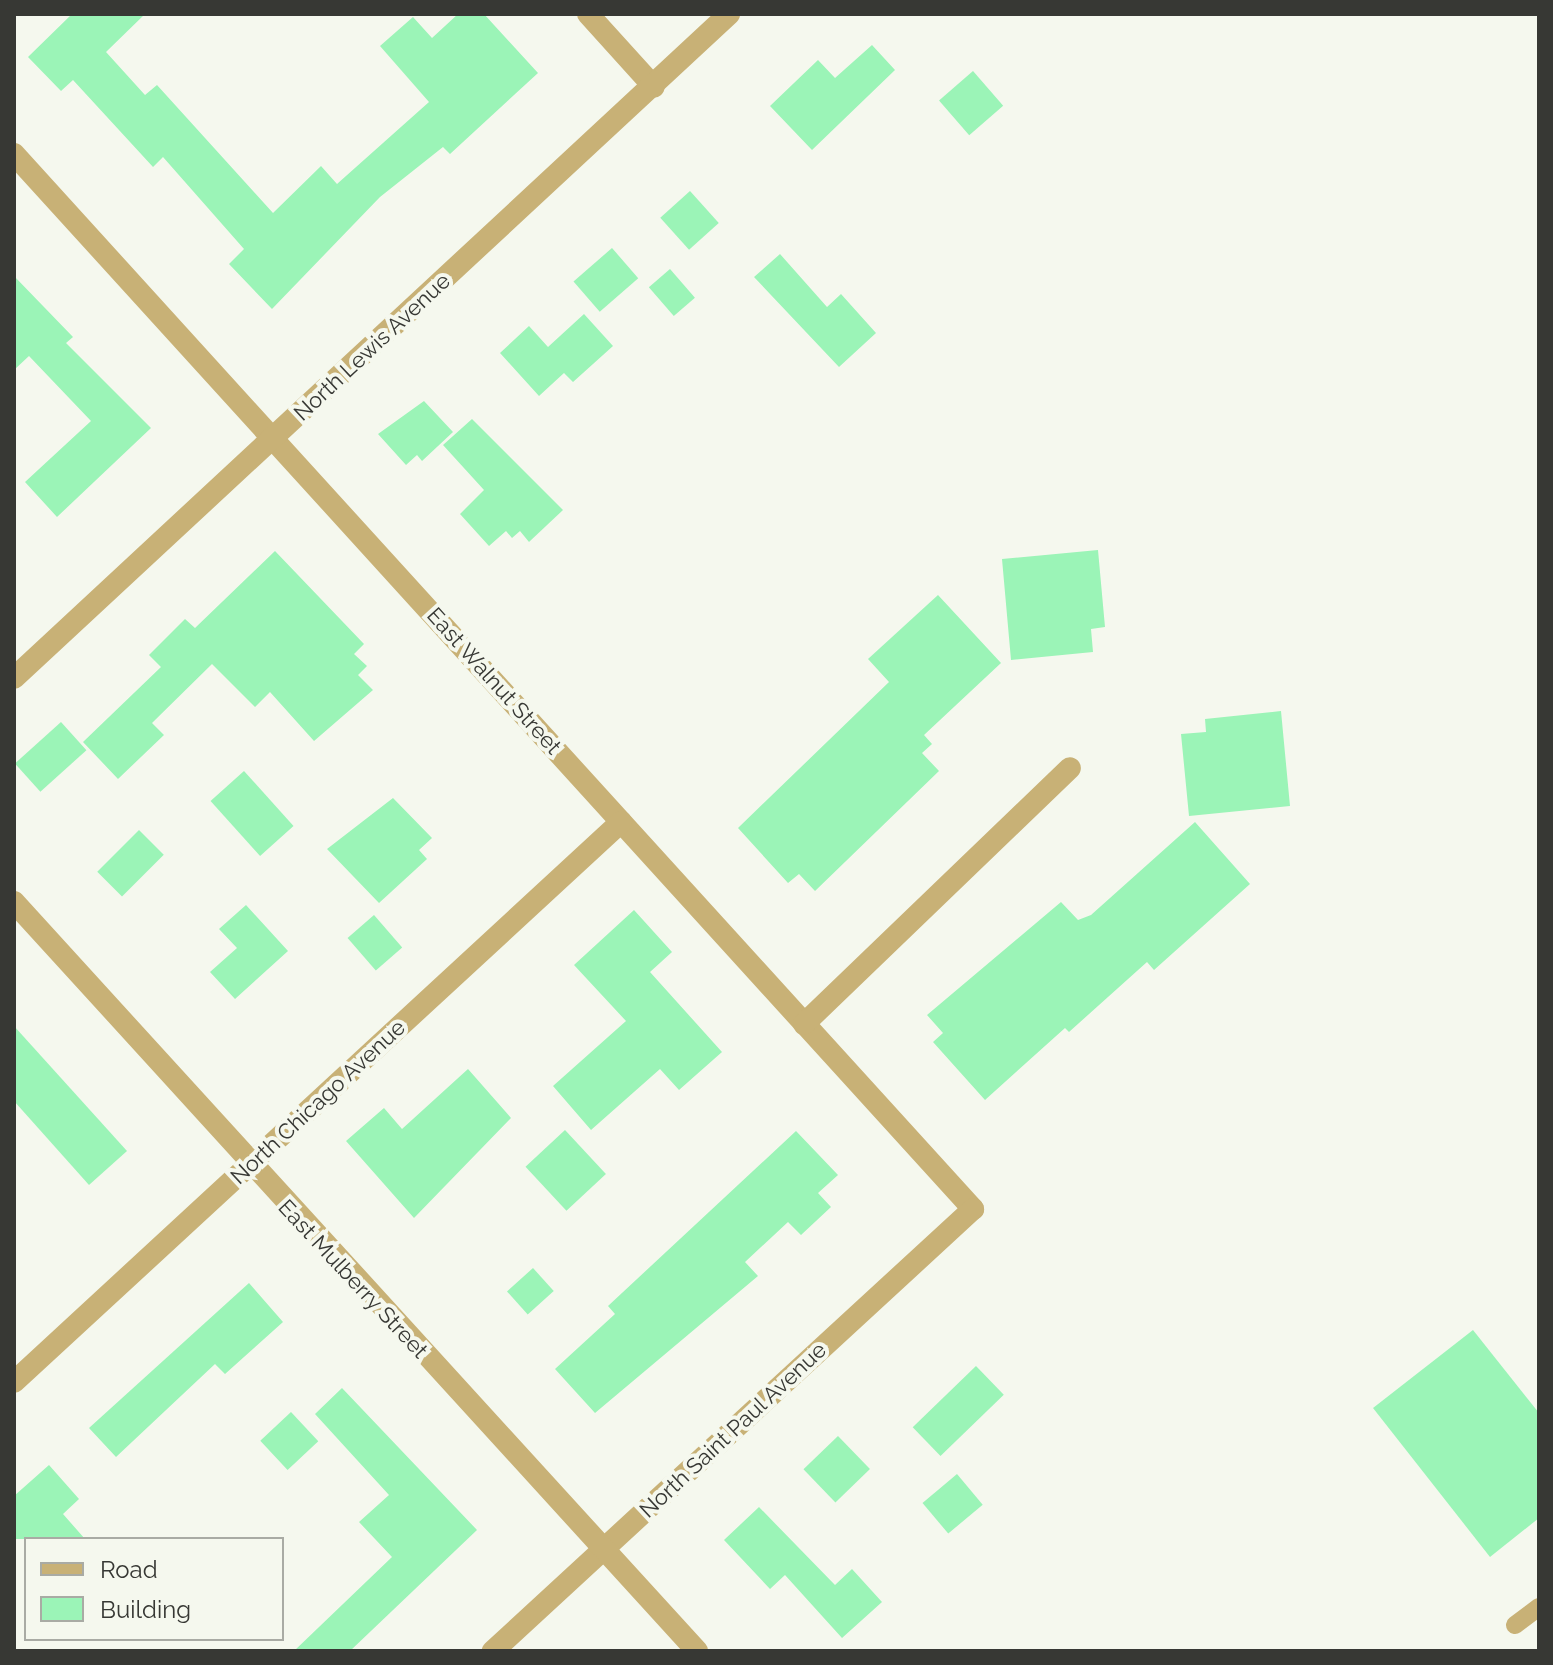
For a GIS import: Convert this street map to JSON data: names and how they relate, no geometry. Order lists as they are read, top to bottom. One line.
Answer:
{"streets":{"street":["North Lewis Avenue","East Walnut Street","North Chicago Avenue","East Mulberry Street","North Saint Paul Avenue"]},"crossings":[["North Lewis Avenue","East Walnut Street"],["East Walnut Street","North Chicago Avenue"],["East Walnut Street","North Saint Paul Avenue"],["North Chicago Avenue","East Mulberry Street"],["East Mulberry Street","North Saint Paul Avenue"]],"legend":["Road","Building"]}
